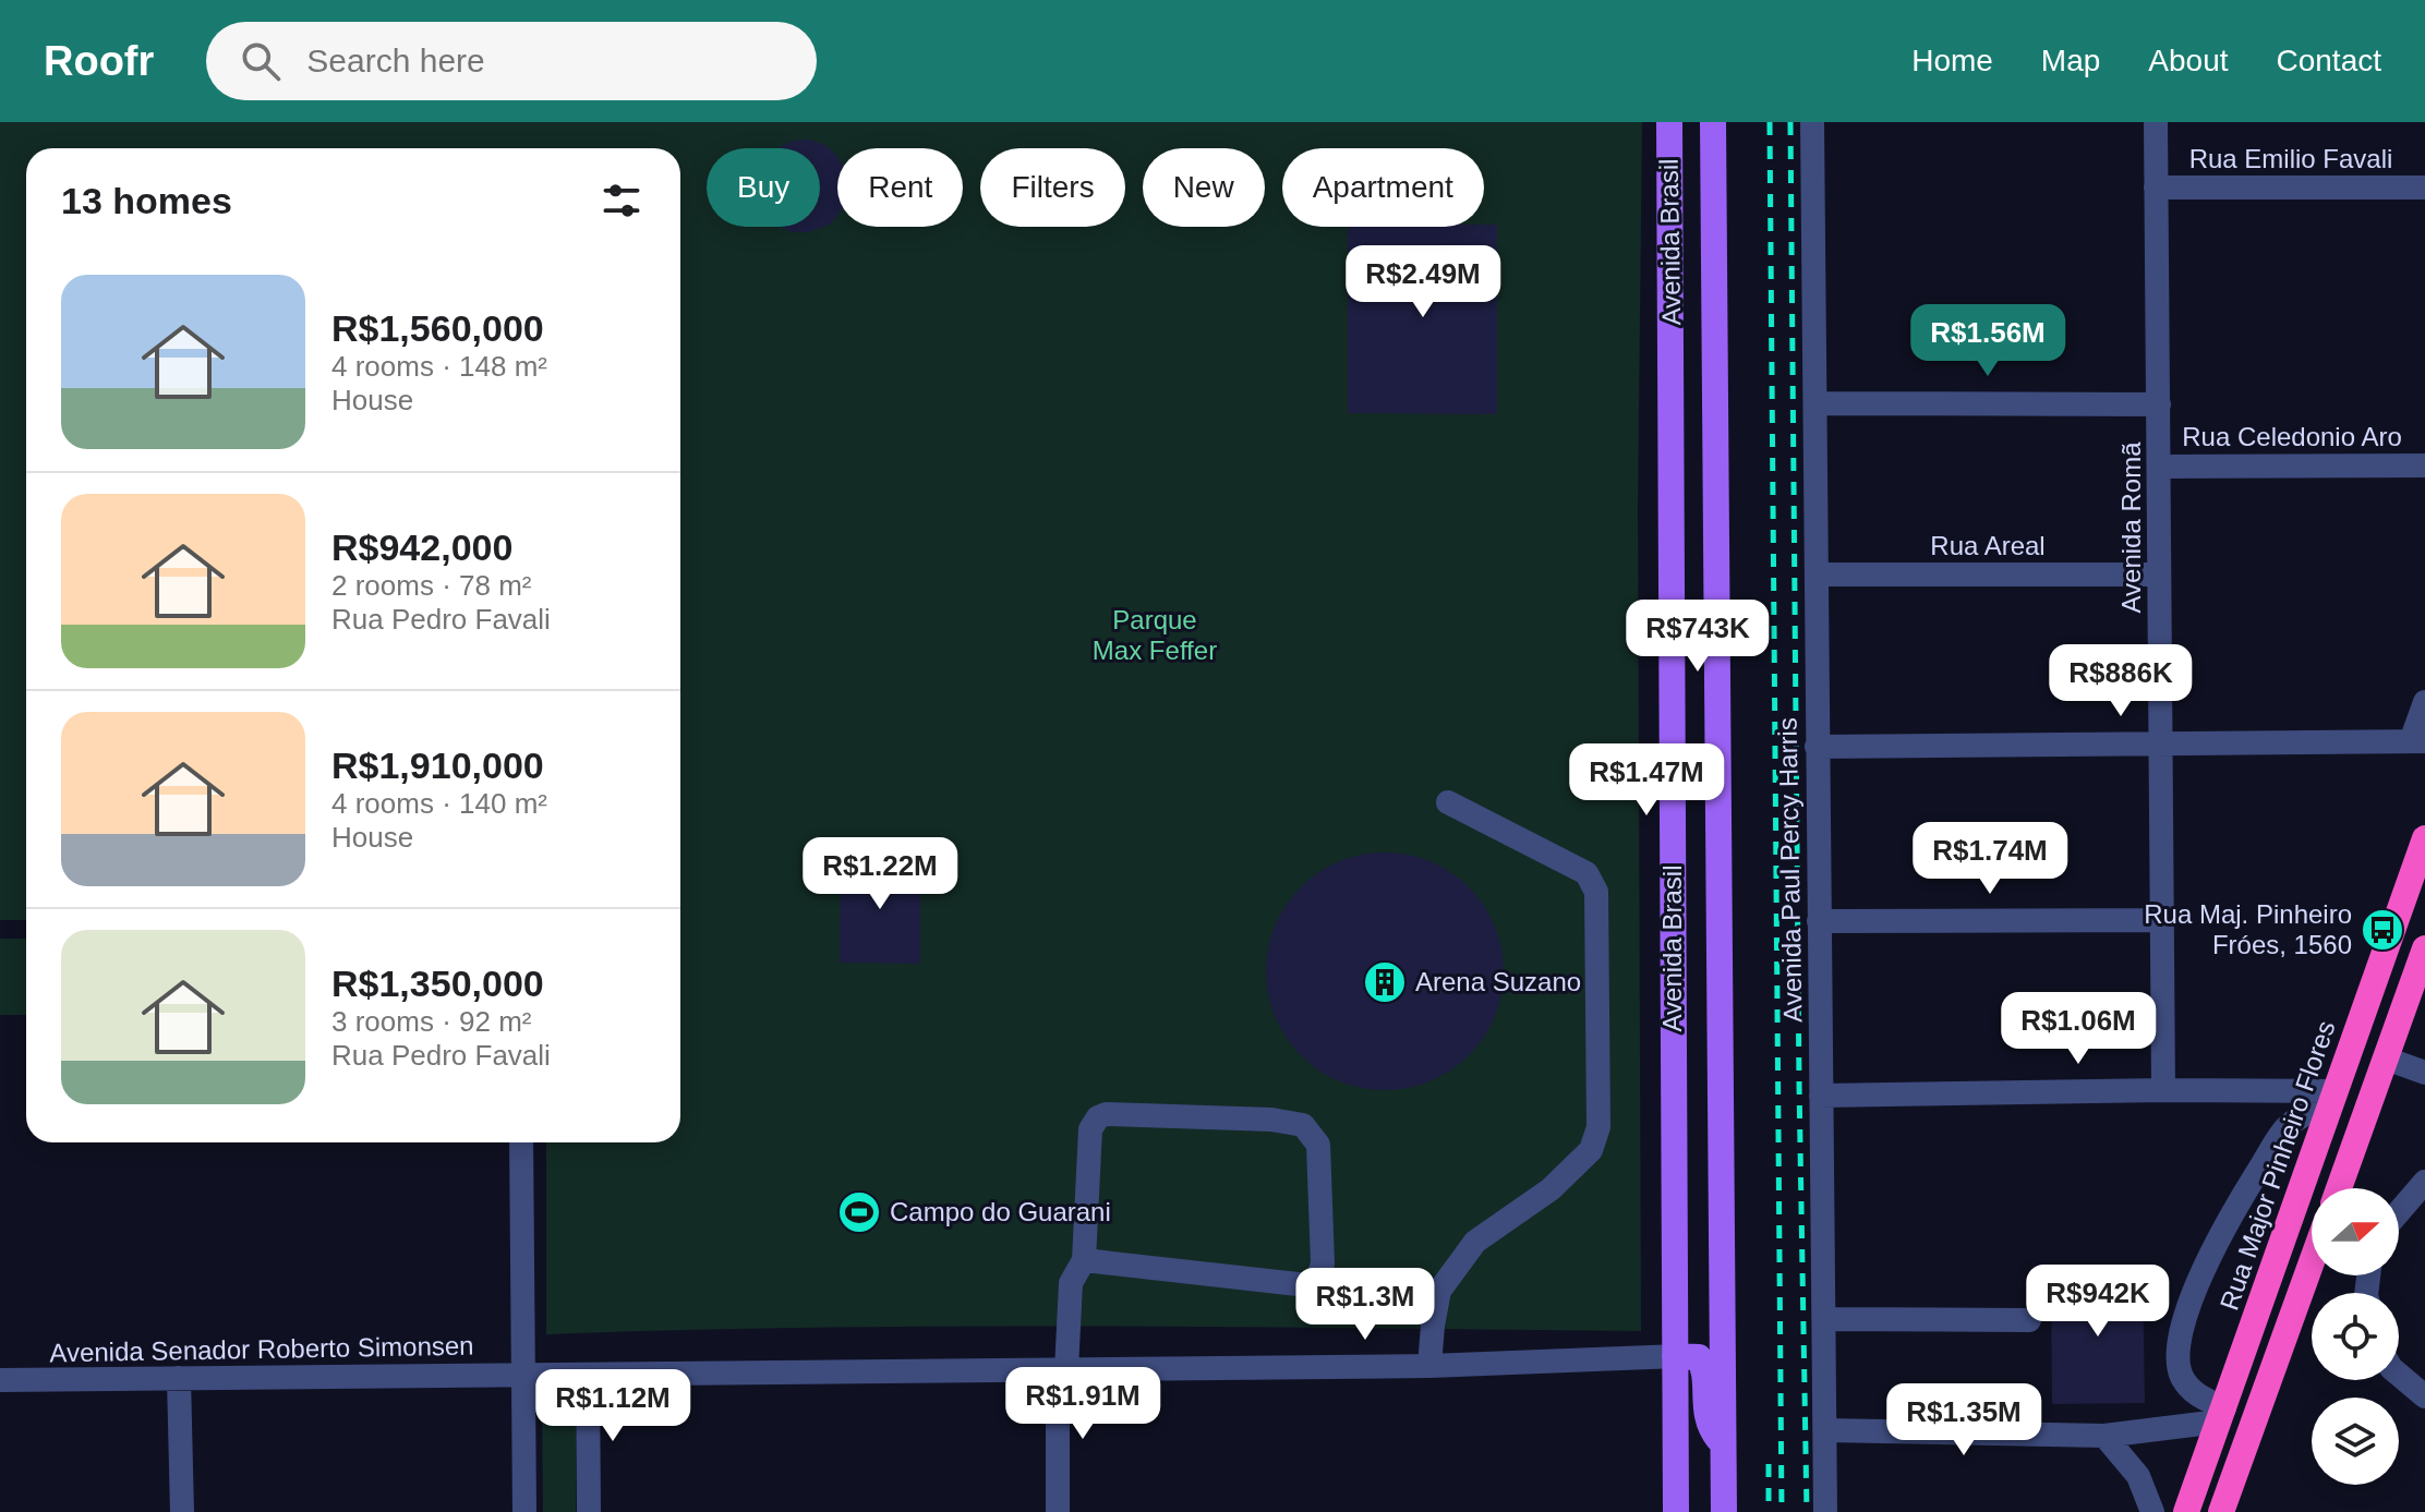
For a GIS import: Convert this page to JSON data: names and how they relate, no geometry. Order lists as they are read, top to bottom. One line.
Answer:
{"streets":{"highway":["Rua Major Pinheiro Flores"],"main road":["Avenida Brasil"],"street":["Rua Emilio Favali","Rua Celedonio Aro","Avenida Romã","Rua Areal","Avenida Paul Percy Harris","Avenida Senador Roberto Simonsen"]},"crossings":[["Rua Emilio Favali","Avenida Romã"],["Avenida Brasil","Avenida Senador Roberto Simonsen"],["Rua Celedonio Aro","Avenida Romã"],["Avenida Romã","Rua Areal"],["Rua Areal","Avenida Paul Percy Harris"]],"parks":["Parque Max Feffer"],"places":{"bus stop":["Rua Maj. Pinheiro Fróes, 1560"],"building":["Arena Suzano"],"sports":["Campo do Guarani"]},"north":"right","page":{"header":"Roofr","search":"Search here","nav":["Home","Map","About","Contact"],"chip":["Buy","Rent","Filters","New","Apartment"],"heading":"13 homes","price":["R$2.49M","R$1.56M","R$743K","R$886K","R$1.47M","R$1.74M","R$1.22M","R$1.06M","R$942K","R$1.3M","R$1.91M","R$1.12M","R$1.35M"],"list":[{"name":"R$1,560,000","note":"4 rooms · 148 m² · House"},{"name":"R$942,000","note":"2 rooms · 78 m² · Rua Pedro Favali"},{"name":"R$1,910,000","note":"4 rooms · 140 m² · House"},{"name":"R$1,350,000","note":"3 rooms · 92 m² · Rua Pedro Favali"}]}}
